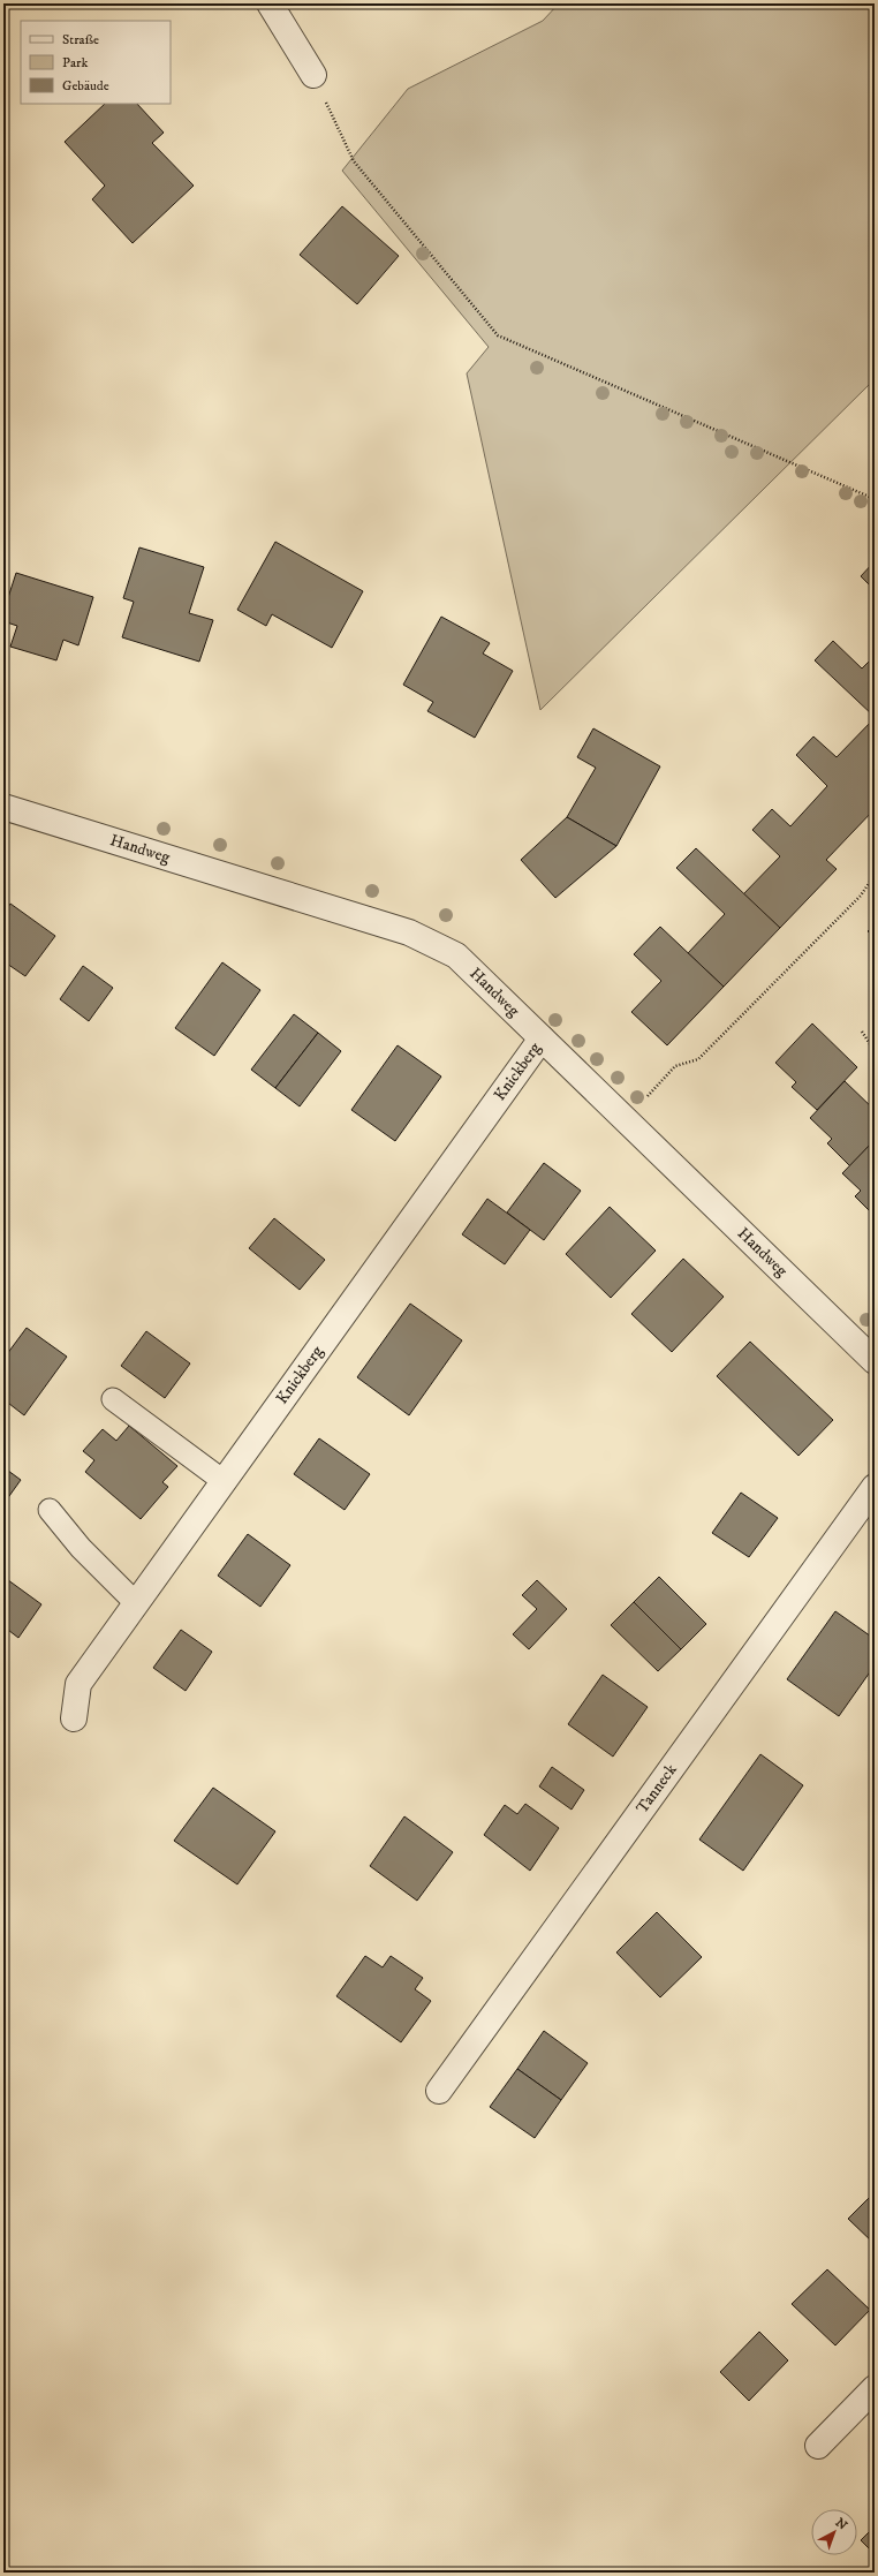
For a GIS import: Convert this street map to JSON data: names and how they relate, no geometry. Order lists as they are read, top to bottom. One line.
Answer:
{"streets":{"street":["Handweg","Knickberg","Tanneck"]},"crossings":[["Handweg","Knickberg"]],"legend":["Straße","Park","Gebäude"],"north":"top right"}
